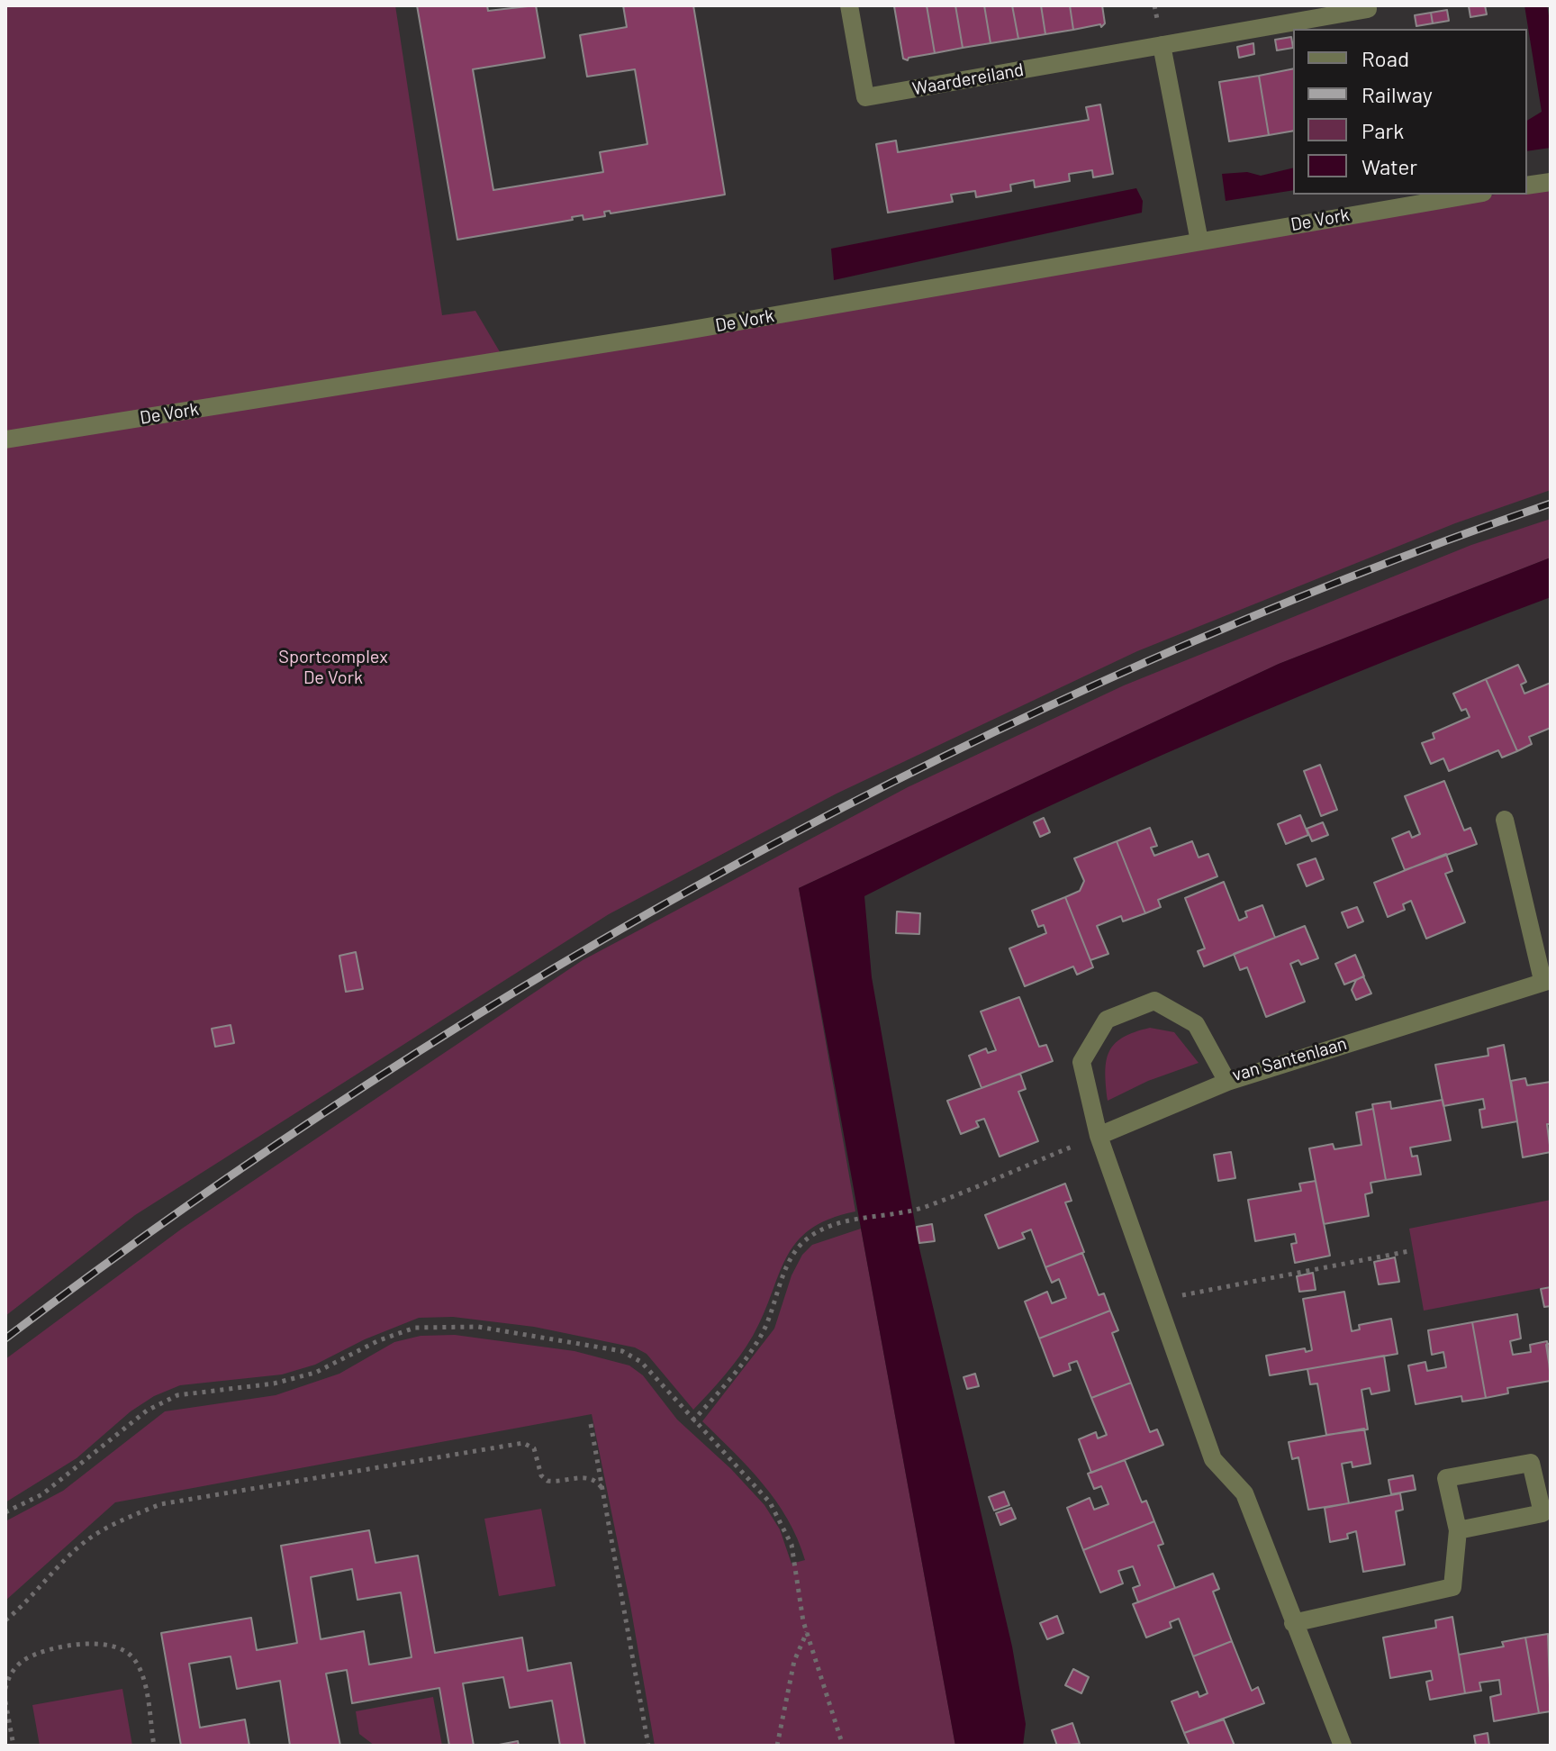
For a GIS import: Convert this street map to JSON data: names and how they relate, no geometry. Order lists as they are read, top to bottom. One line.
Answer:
{"streets":{"street":["Waardereiland","De Vork","van Santenlaan"]},"parks":["Sportcomplex De Vork"],"legend":["Road","Railway","Park","Water"]}
